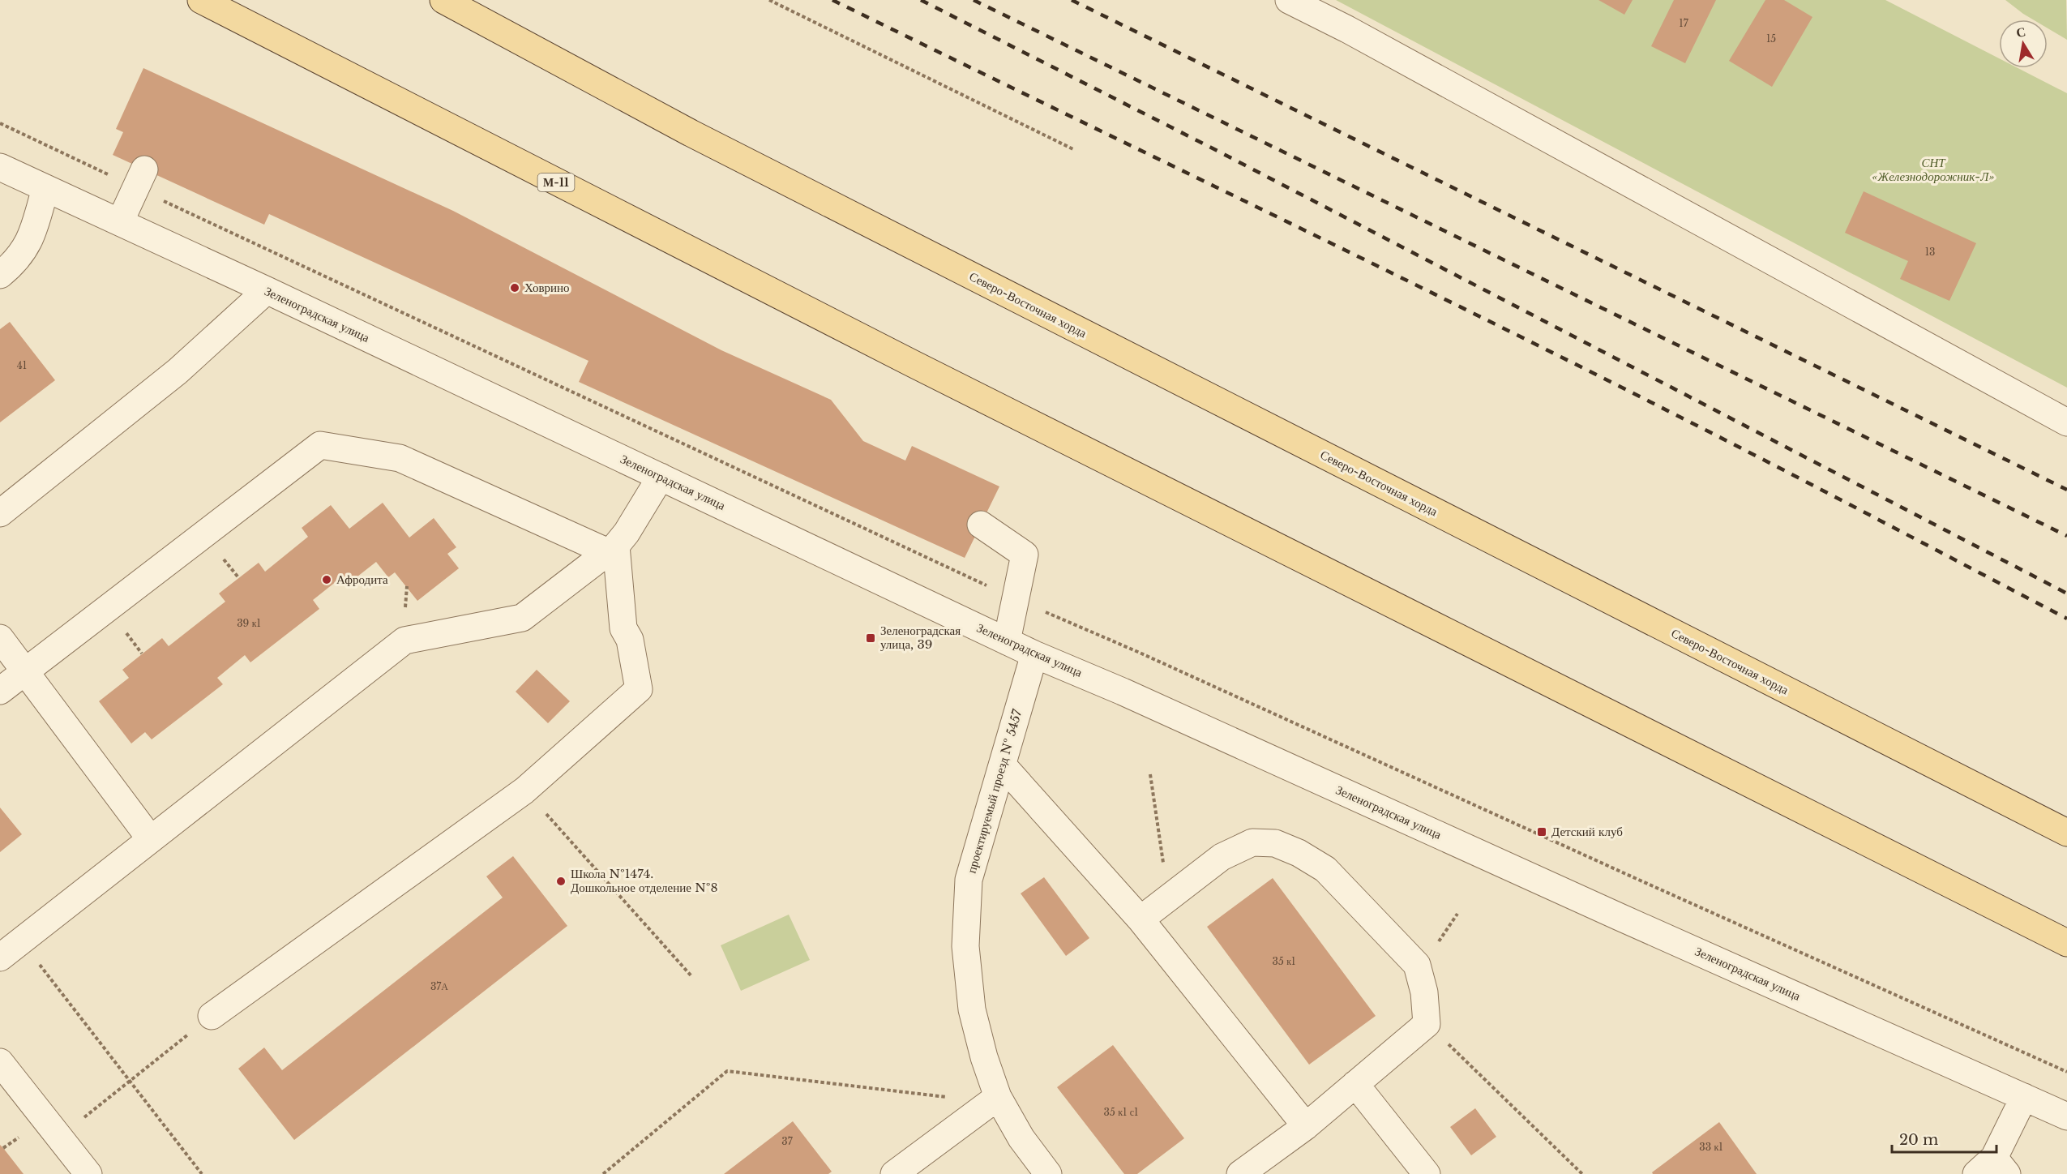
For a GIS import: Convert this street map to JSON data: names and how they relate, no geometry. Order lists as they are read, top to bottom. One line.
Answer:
{"streets":{"main road":["М-11","Северо-Восточная хорда"],"street":["Зеленоградская улица","проектируемый проезд № 5457"]},"crossings":[["Зеленоградская улица","проектируемый проезд № 5457"]],"parks":["СНТ «Железнодорожник-Л»"],"places":{"other":["Ховрино","Афродита","Школа №1474. Дошкольное отделение №8"],"transit":["Зеленоградская улица, 39","Детский клуб"]},"house_numbers":["17","15","13","41","39 к1","35 к1","37А","35 к1 с1","37","33 к1"],"scale_bar":"20 m","north":"top"}
